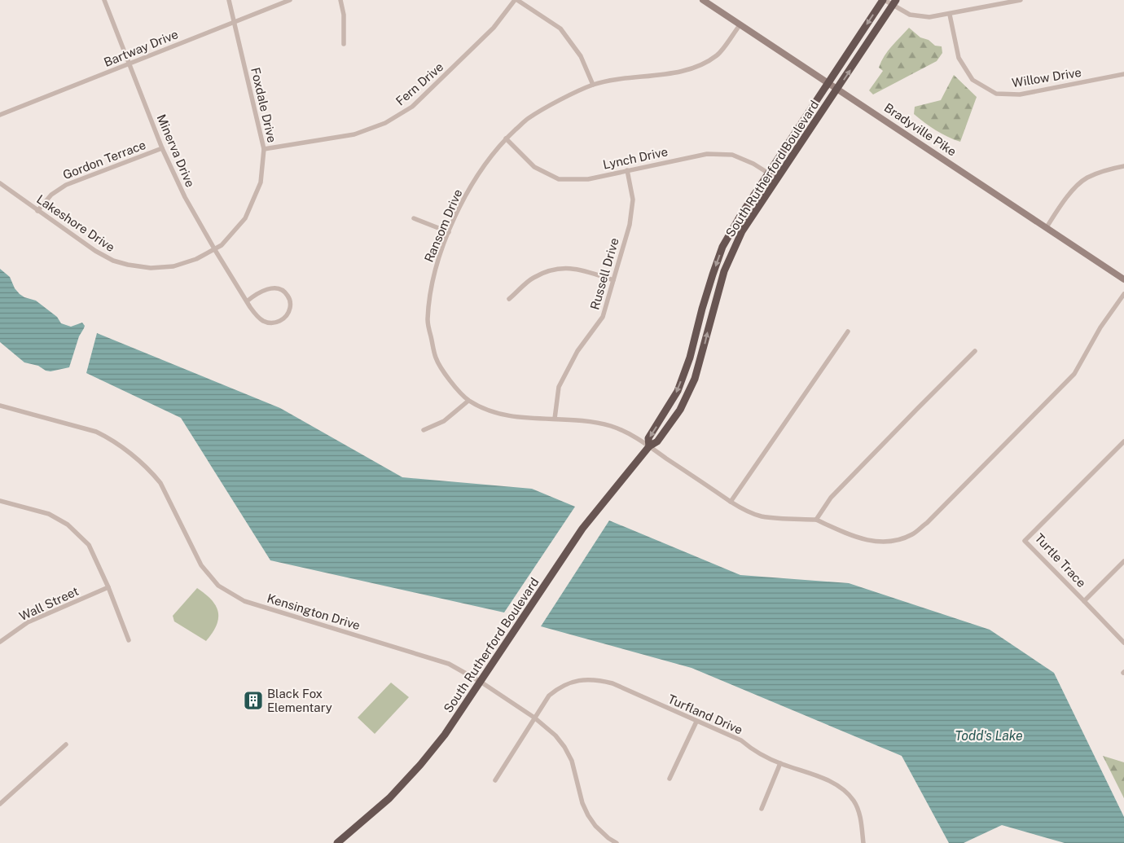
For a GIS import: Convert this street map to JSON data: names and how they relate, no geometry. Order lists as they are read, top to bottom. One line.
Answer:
{"streets":{"highway":["South Rutherford Boulevard"],"main road":["Bradyville Pike"],"street":["Bartway Drive","Willow Drive","Fern Drive","Foxdale Drive","Minerva Drive","Lynch Drive","Gordon Terrace","Lakeshore Drive","Ransom Drive","Russell Drive","Turtle Trace","Wall Street","Kensington Drive","Turfland Drive"]},"crossings":[["Bartway Drive","Foxdale Drive"],["Bartway Drive","Minerva Drive"],["Fern Drive","Foxdale Drive"],["Foxdale Drive","Minerva Drive"],["Foxdale Drive","Lakeshore Drive"],["Bradyville Pike","South Rutherford Boulevard"],["Bradyville Pike","Ransom Drive"],["Minerva Drive","Gordon Terrace"],["Minerva Drive","Lakeshore Drive"],["Lynch Drive","South Rutherford Boulevard"],["Lynch Drive","Ransom Drive"],["Lynch Drive","Russell Drive"],["Gordon Terrace","Lakeshore Drive"],["South Rutherford Boulevard","Ransom Drive"],["South Rutherford Boulevard","Kensington Drive"],["Ransom Drive","Russell Drive"],["Kensington Drive","Turfland Drive"]],"water":["Todd's Lake"],"places":{"building":["Black Fox Elementary"]}}
